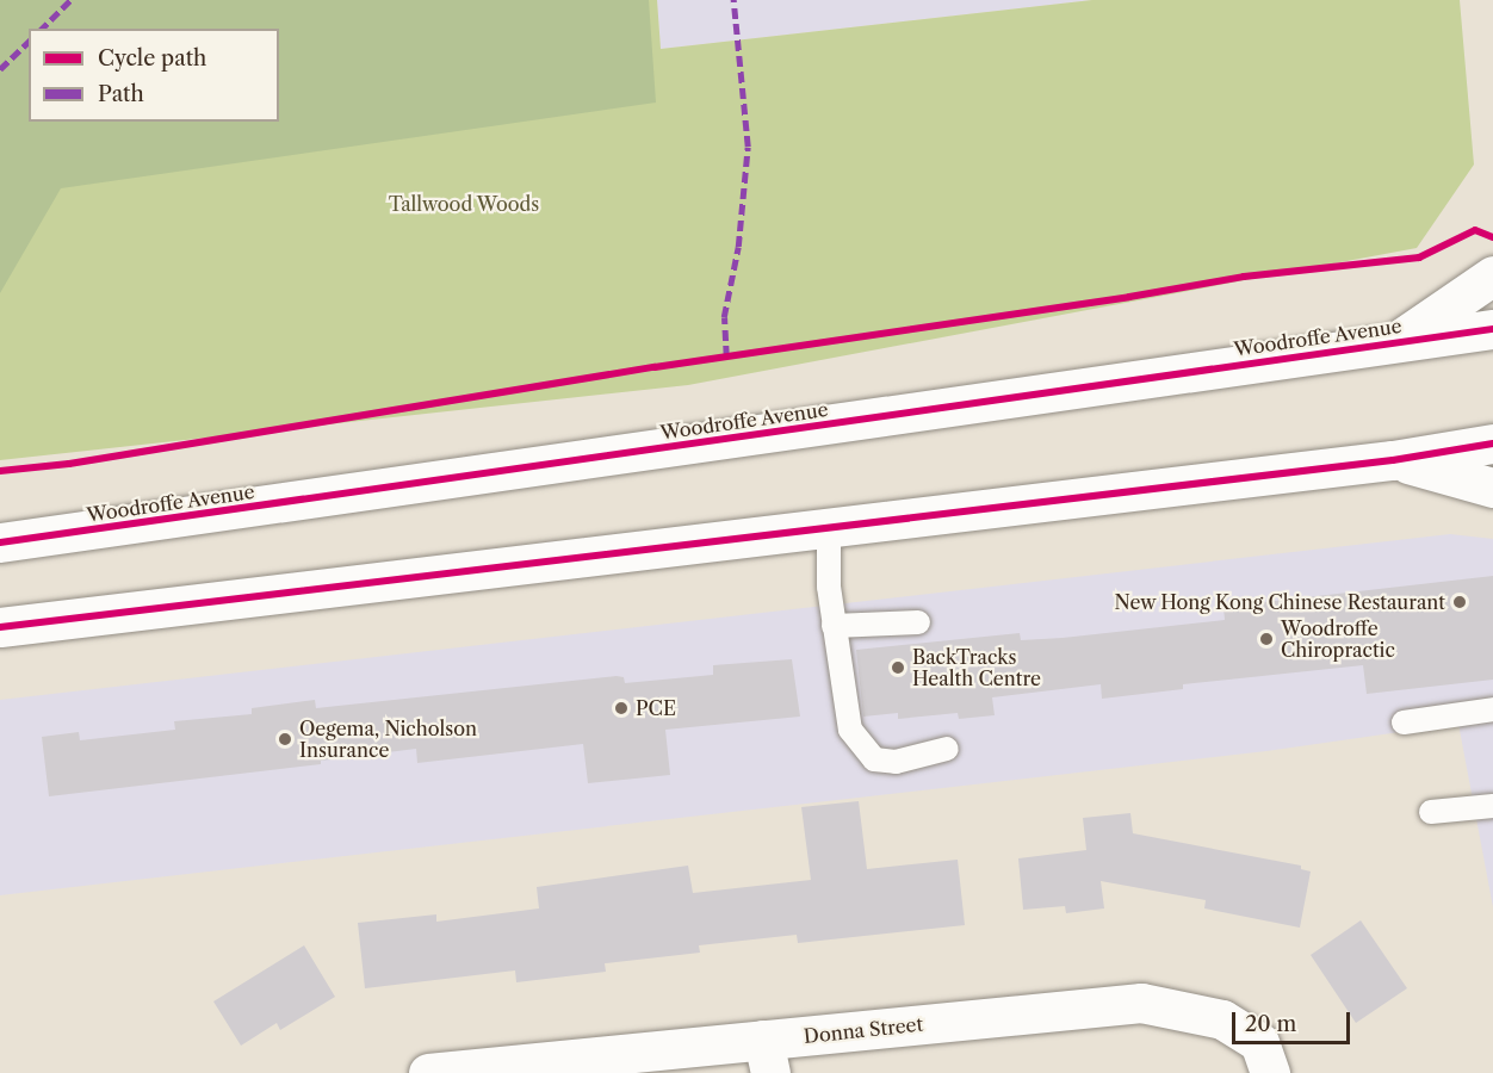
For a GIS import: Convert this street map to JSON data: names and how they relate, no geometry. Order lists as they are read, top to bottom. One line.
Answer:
{"streets":{"main road":["Woodroffe Avenue","Donna Street"]},"parks":["Tallwood Woods"],"places":["New Hong Kong Chinese Restaurant","Woodroffe Chiropractic","BackTracks Health Centre","PCE","Oegema, Nicholson Insurance"],"legend":["Cycle path","Path"],"scale_bar":"20 m"}
